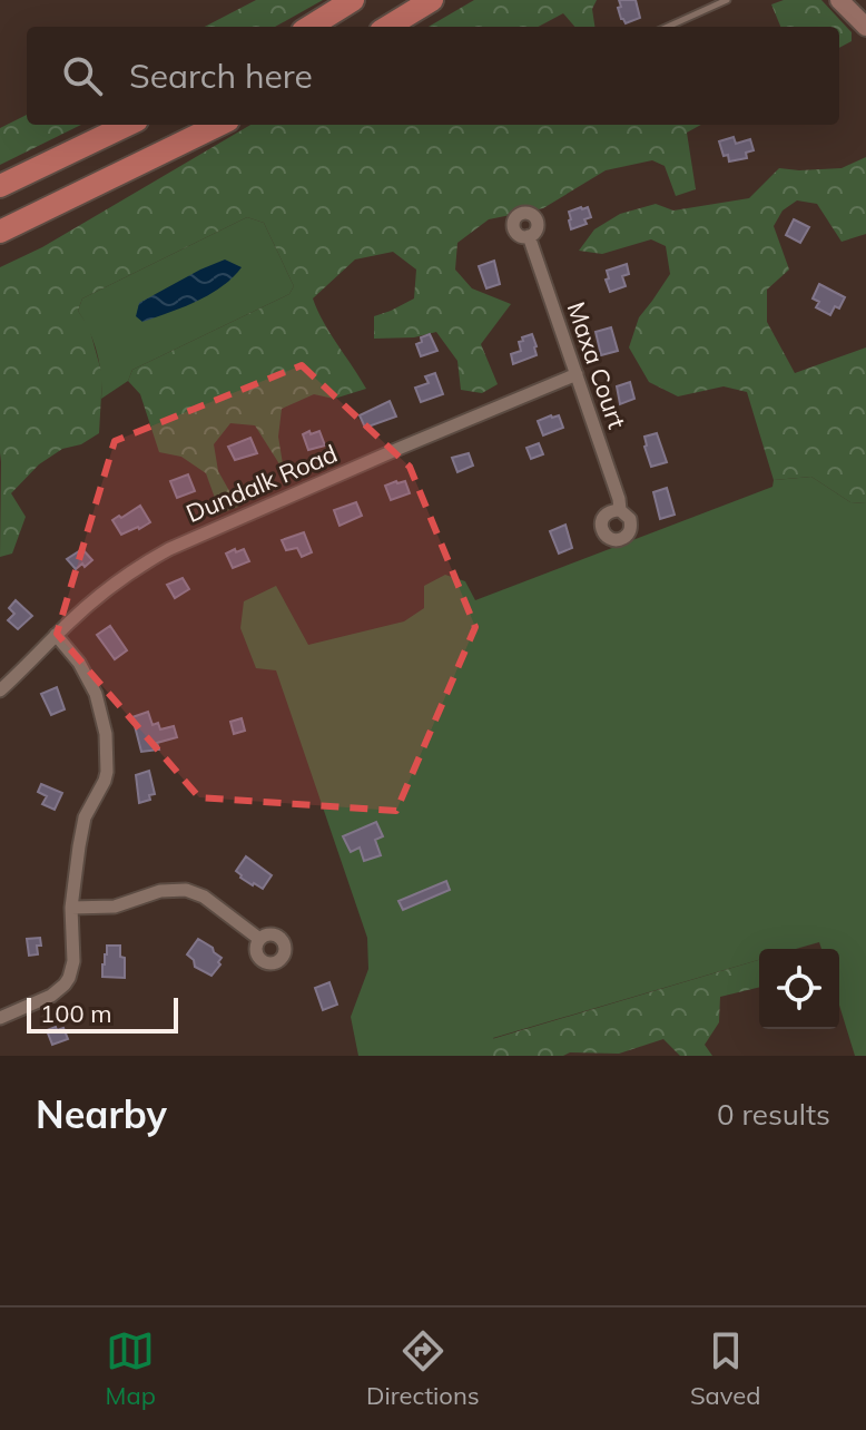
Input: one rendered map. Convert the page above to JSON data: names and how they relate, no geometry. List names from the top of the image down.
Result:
{
  "streets": {
    "street": ["Maxa Court", "Dundalk Road"]
  },
  "crossings": [
    ["Maxa Court", "Dundalk Road"]
  ],
  "scale_bar": "100 m",
  "page": {
    "search": "Search here",
    "scale": "100 m",
    "heading": ["Nearby", "0 results"],
    "nav": ["Map", "Directions", "Saved"]
  }
}
